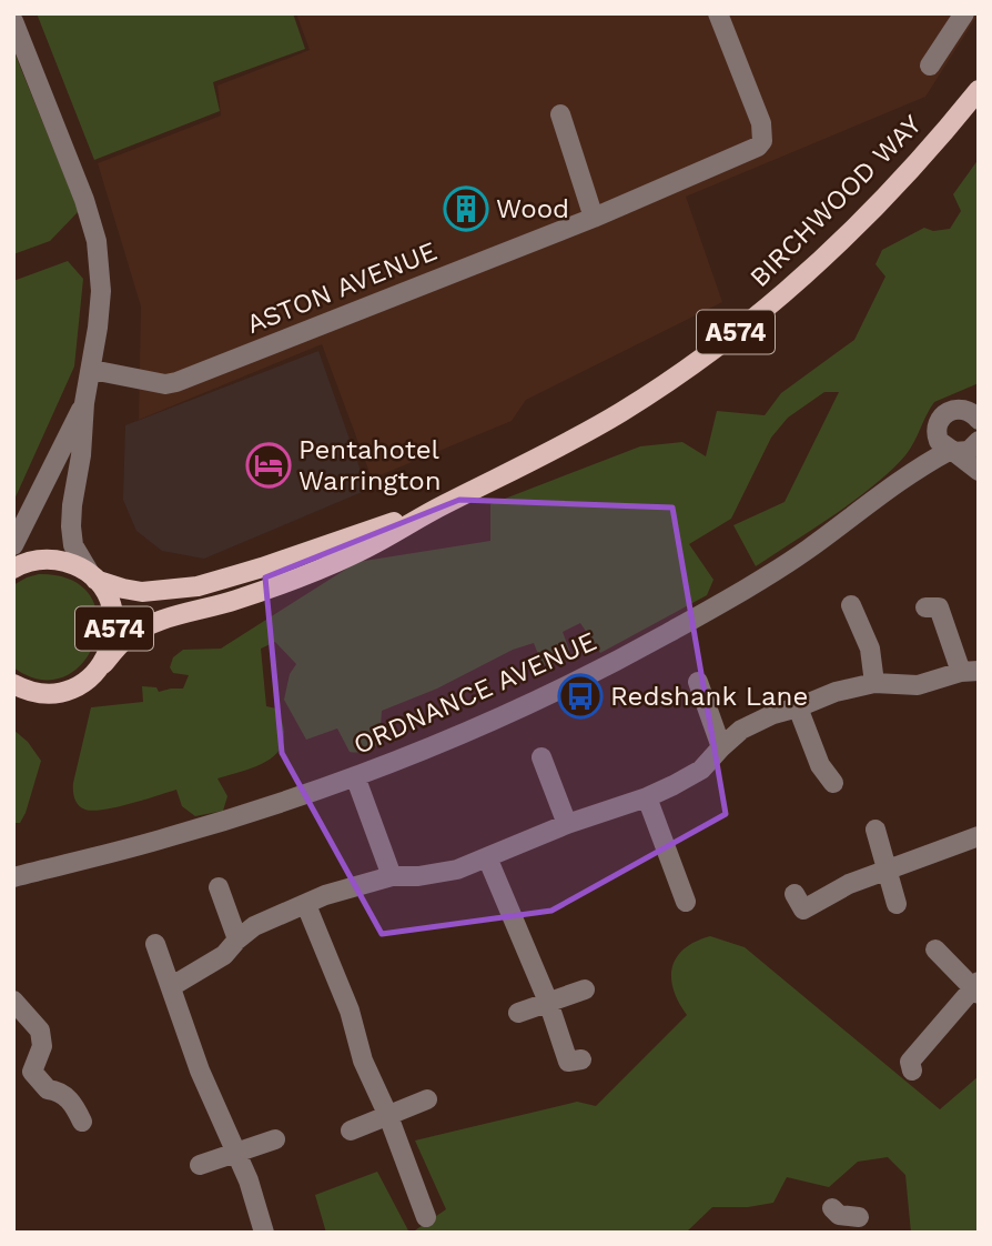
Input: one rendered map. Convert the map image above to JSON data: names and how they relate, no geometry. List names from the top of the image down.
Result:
{
  "streets": {
    "main road": ["BIRCHWOOD WAY", "A574"],
    "street": ["ASTON AVENUE", "ORDNANCE AVENUE"]
  },
  "crossings": [
    ["BIRCHWOOD WAY", "A574"]
  ],
  "places": {
    "building": ["Wood"],
    "hotel": ["Pentahotel Warrington"],
    "bus stop": ["Redshank Lane"]
  }
}
